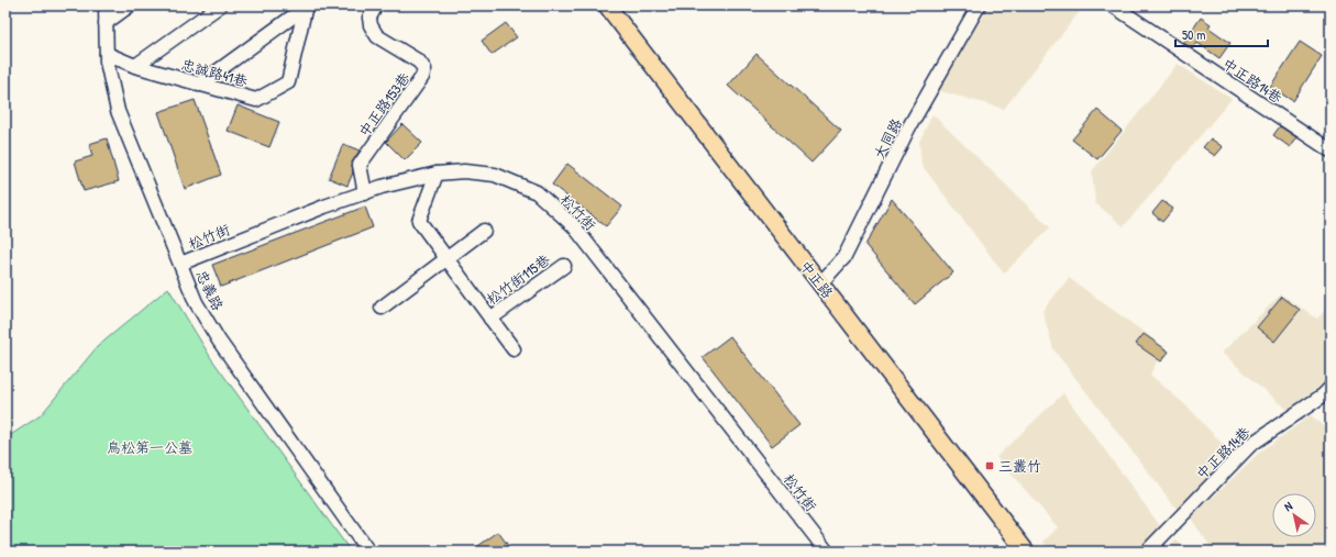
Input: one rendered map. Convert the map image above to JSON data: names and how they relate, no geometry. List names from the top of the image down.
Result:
{
  "streets": {
    "main road": ["中正路"],
    "street": [
      "忠誠路41巷",
      "中正路14巷",
      "中正路153巷",
      "大同路",
      "松竹街",
      "松竹街115巷",
      "忠義路"
    ]
  },
  "crossings": [
    ["忠誠路41巷", "忠義路"],
    ["中正路153巷", "松竹街"],
    ["大同路", "中正路"],
    ["松竹街", "松竹街115巷"],
    ["松竹街", "忠義路"]
  ],
  "parks": ["鳥松第一公墓"],
  "places": {
    "transit": ["三叢竹"]
  },
  "scale_bar": "50 m",
  "north": "top left"
}
